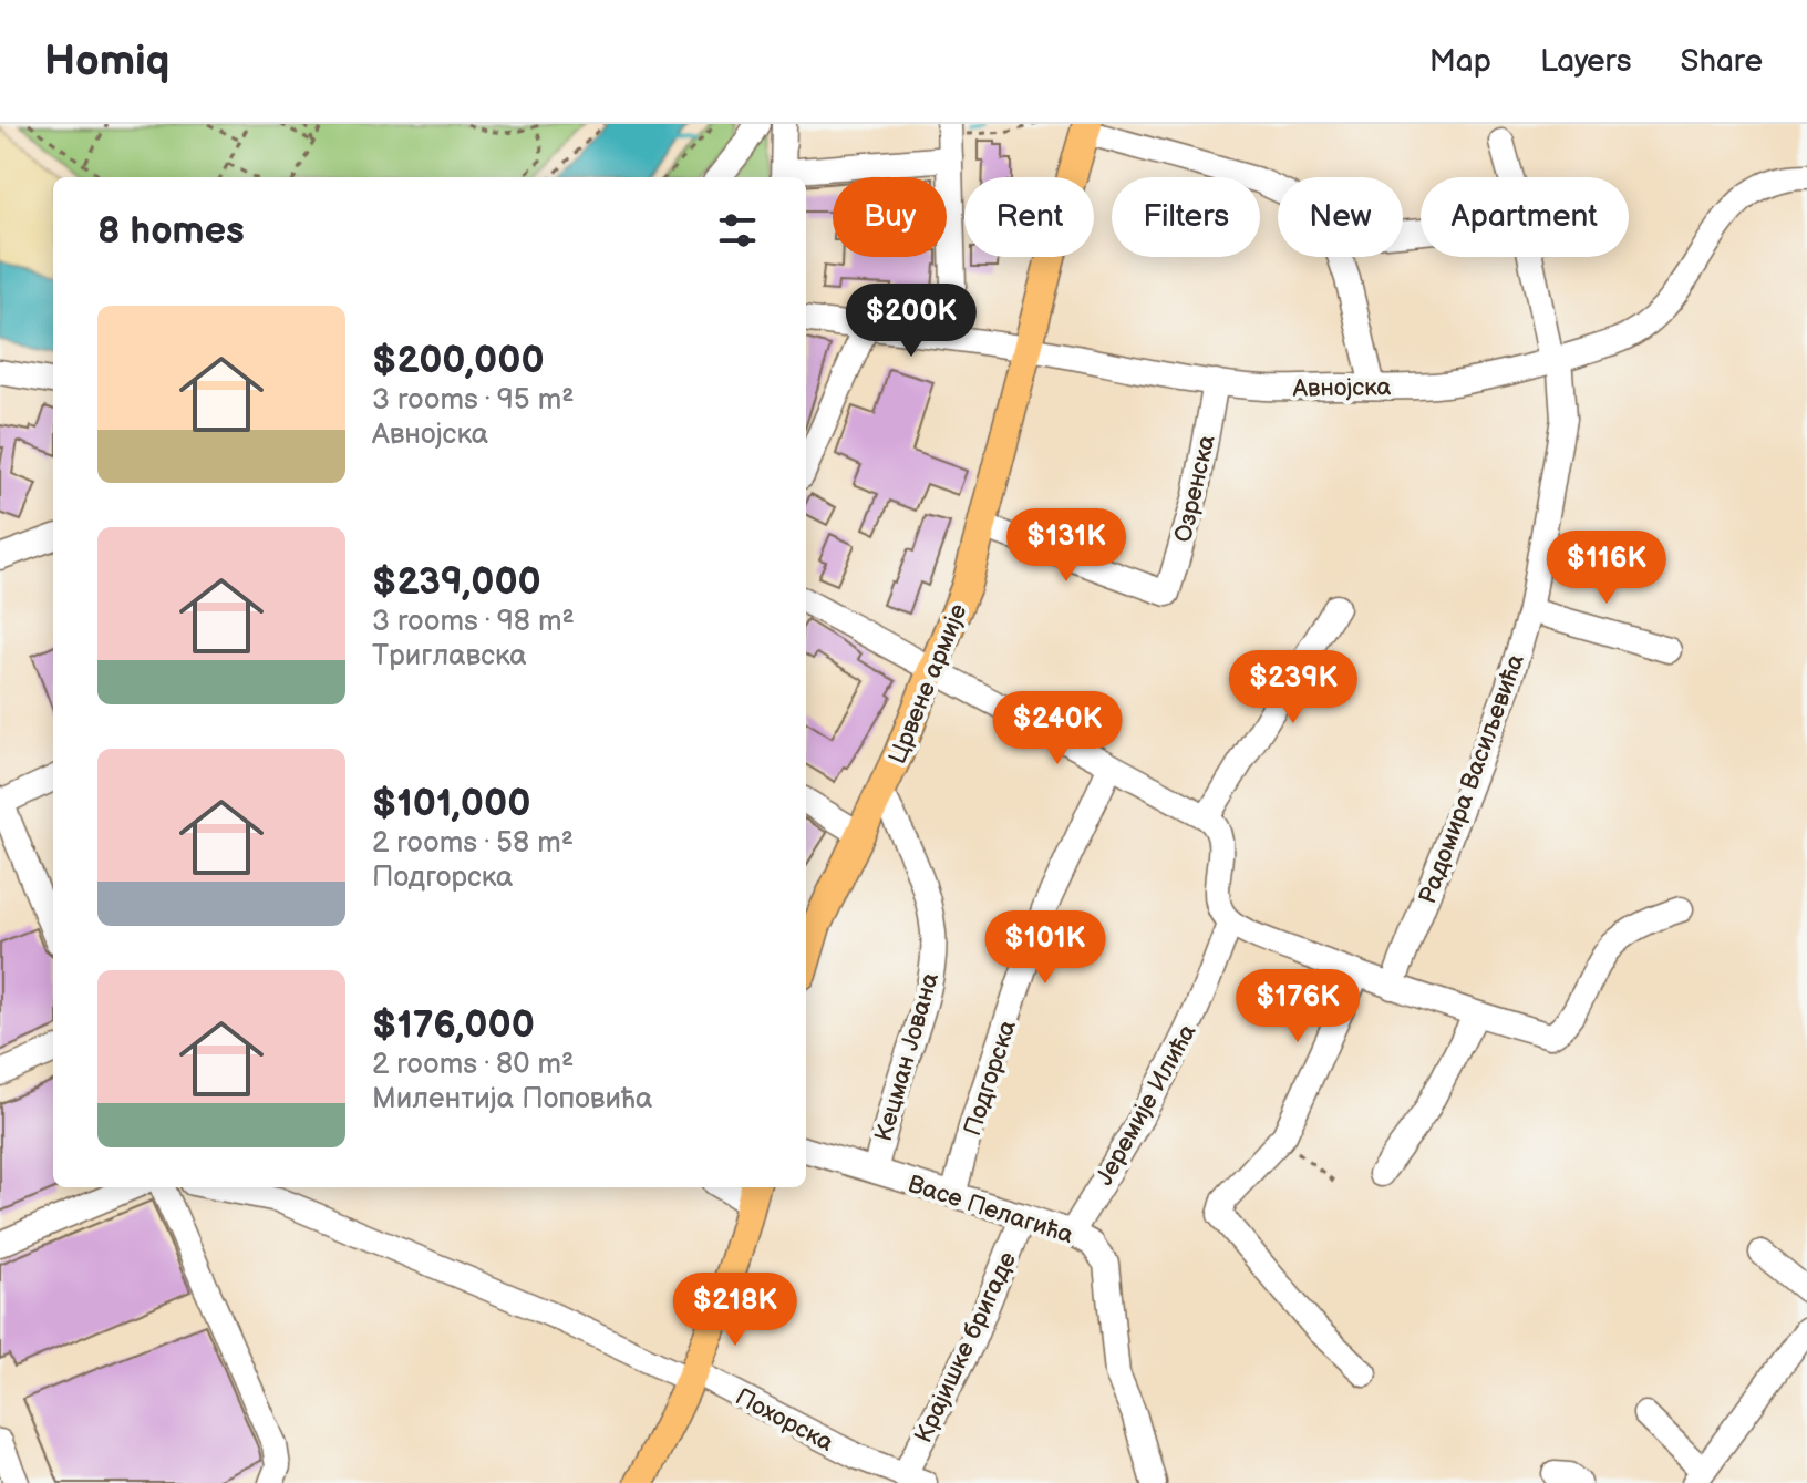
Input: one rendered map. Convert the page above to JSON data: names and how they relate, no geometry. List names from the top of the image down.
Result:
{
  "streets": {
    "main road": ["Црвене армије"],
    "street": [
      "Авнојска",
      "Озренска",
      "Радомира Васиљевића",
      "Кецман Јована",
      "Подгорска",
      "Јеремије Илића",
      "Васе Пелагића",
      "Крајишке бригаде",
      "Похорска"
    ]
  },
  "crossings": [
    ["Авнојска", "Озренска"],
    ["Авнојска", "Црвене армије"],
    ["Авнојска", "Радомира Васиљевића"],
    ["Озренска", "Црвене армије"],
    ["Црвене армије", "Кецман Јована"],
    ["Кецман Јована", "Васе Пелагића"],
    ["Подгорска", "Васе Пелагића"],
    ["Јеремије Илића", "Васе Пелагића"],
    ["Васе Пелагића", "Крајишке бригаде"],
    ["Крајишке бригаде", "Похорска"]
  ],
  "page": {
    "header": "Homiq",
    "nav": ["Map", "Layers", "Share"],
    "chip": [
      "Buy",
      "Rent",
      "Filters",
      "New",
      "Apartment"
    ],
    "heading": "8 homes",
    "price": [
      "$200K",
      "$131K",
      "$116K",
      "$239K",
      "$240K",
      "$101K",
      "$176K",
      "$218K"
    ],
    "list": [
      {
        "name": "$200,000",
        "note": "3 rooms · 95 m² · Авнојска"
      },
      {
        "name": "$239,000",
        "note": "3 rooms · 98 m² · Триглавска"
      },
      {
        "name": "$101,000",
        "note": "2 rooms · 58 m² · Подгорска"
      },
      {
        "name": "$176,000",
        "note": "2 rooms · 80 m² · Милентија Поповића"
      }
    ]
  }
}
